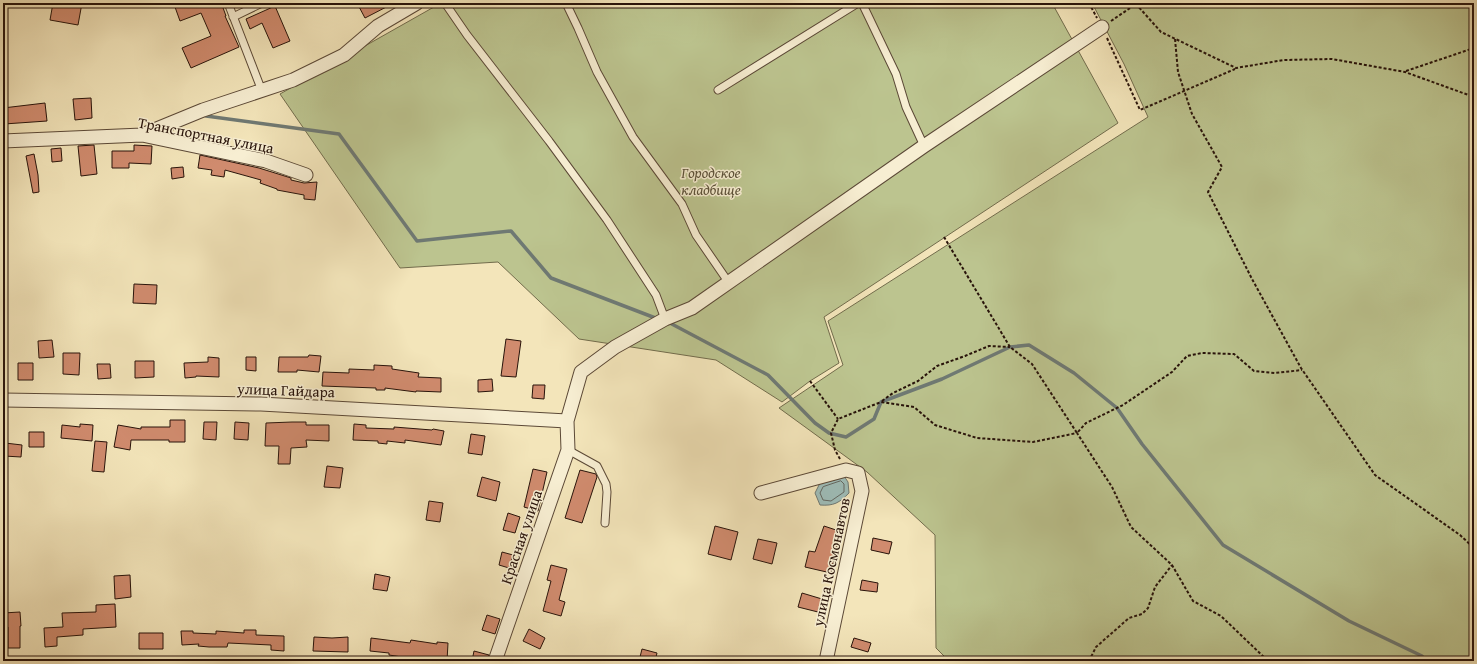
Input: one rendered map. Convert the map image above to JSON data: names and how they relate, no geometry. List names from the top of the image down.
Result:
{
  "streets": {
    "street": [
      "Транспортная улица",
      "улица Гайдара",
      "Красная улица",
      "улица Космонавтов"
    ]
  },
  "crossings": [
    ["улица Гайдара", "Красная улица"]
  ],
  "parks": ["Городское кладбище"]
}
